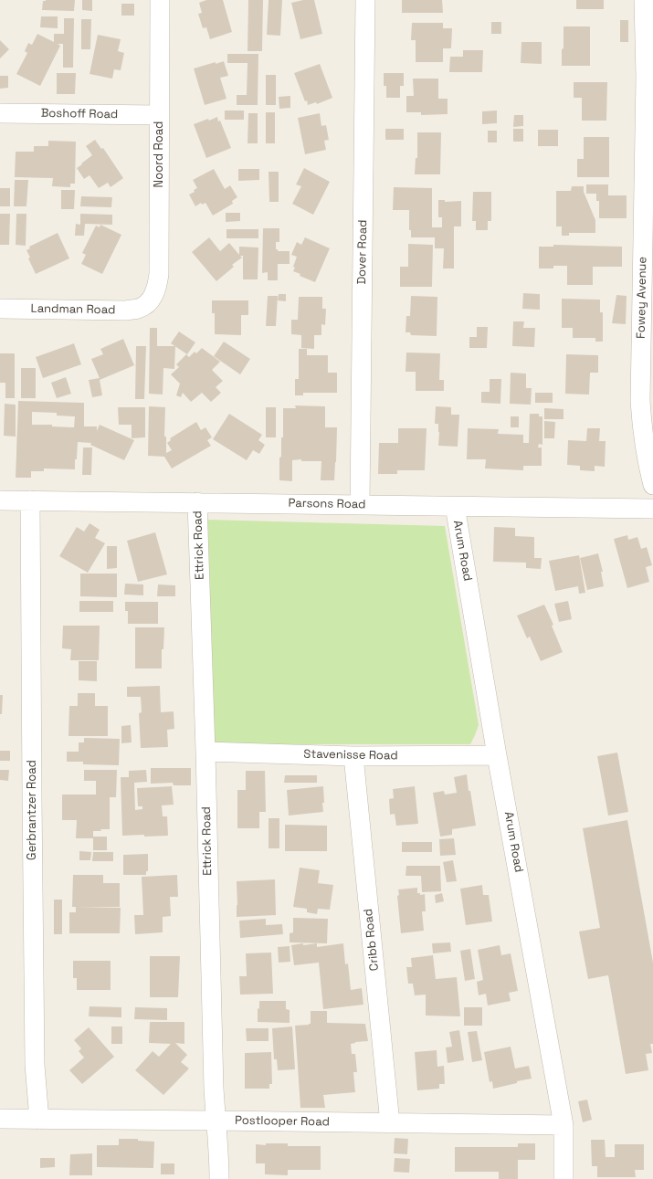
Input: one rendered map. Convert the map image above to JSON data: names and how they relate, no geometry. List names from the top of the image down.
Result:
{
  "streets": {
    "street": [
      "Boshoff Road",
      "Noord Road",
      "Dover Road",
      "Fowey Avenue",
      "Landman Road",
      "Parsons Road",
      "Ettrick Road",
      "Arum Road",
      "Stavenisse Road",
      "Gerbrantzer Road",
      "Cribb Road",
      "Postlooper Road"
    ]
  },
  "crossings": [
    ["Boshoff Road", "Noord Road"],
    ["Noord Road", "Landman Road"],
    ["Dover Road", "Parsons Road"],
    ["Parsons Road", "Ettrick Road"],
    ["Parsons Road", "Arum Road"],
    ["Parsons Road", "Gerbrantzer Road"],
    ["Ettrick Road", "Stavenisse Road"],
    ["Ettrick Road", "Postlooper Road"],
    ["Arum Road", "Stavenisse Road"],
    ["Arum Road", "Postlooper Road"],
    ["Stavenisse Road", "Cribb Road"],
    ["Gerbrantzer Road", "Postlooper Road"],
    ["Cribb Road", "Postlooper Road"]
  ]
}
